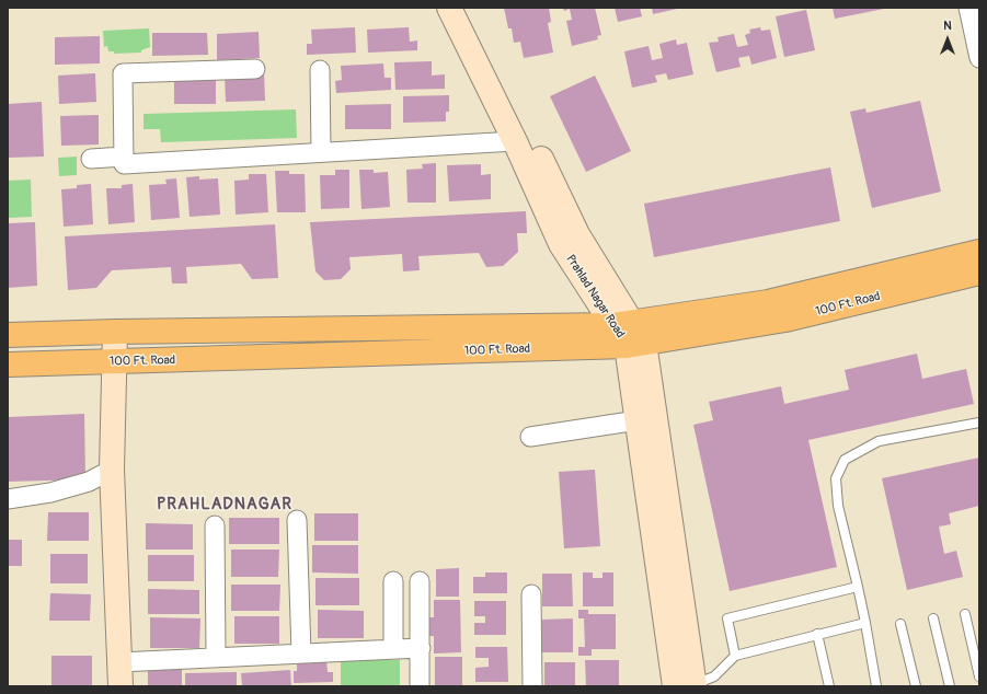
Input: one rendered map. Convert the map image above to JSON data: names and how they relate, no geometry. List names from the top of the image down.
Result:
{
  "streets": {
    "main road": ["100 Ft. Road"],
    "street": ["Prahlad Nagar Road"]
  },
  "crossings": [
    ["Prahlad Nagar Road", "100 Ft. Road"]
  ],
  "districts": ["PRAHLADNAGAR"],
  "north": "top"
}
